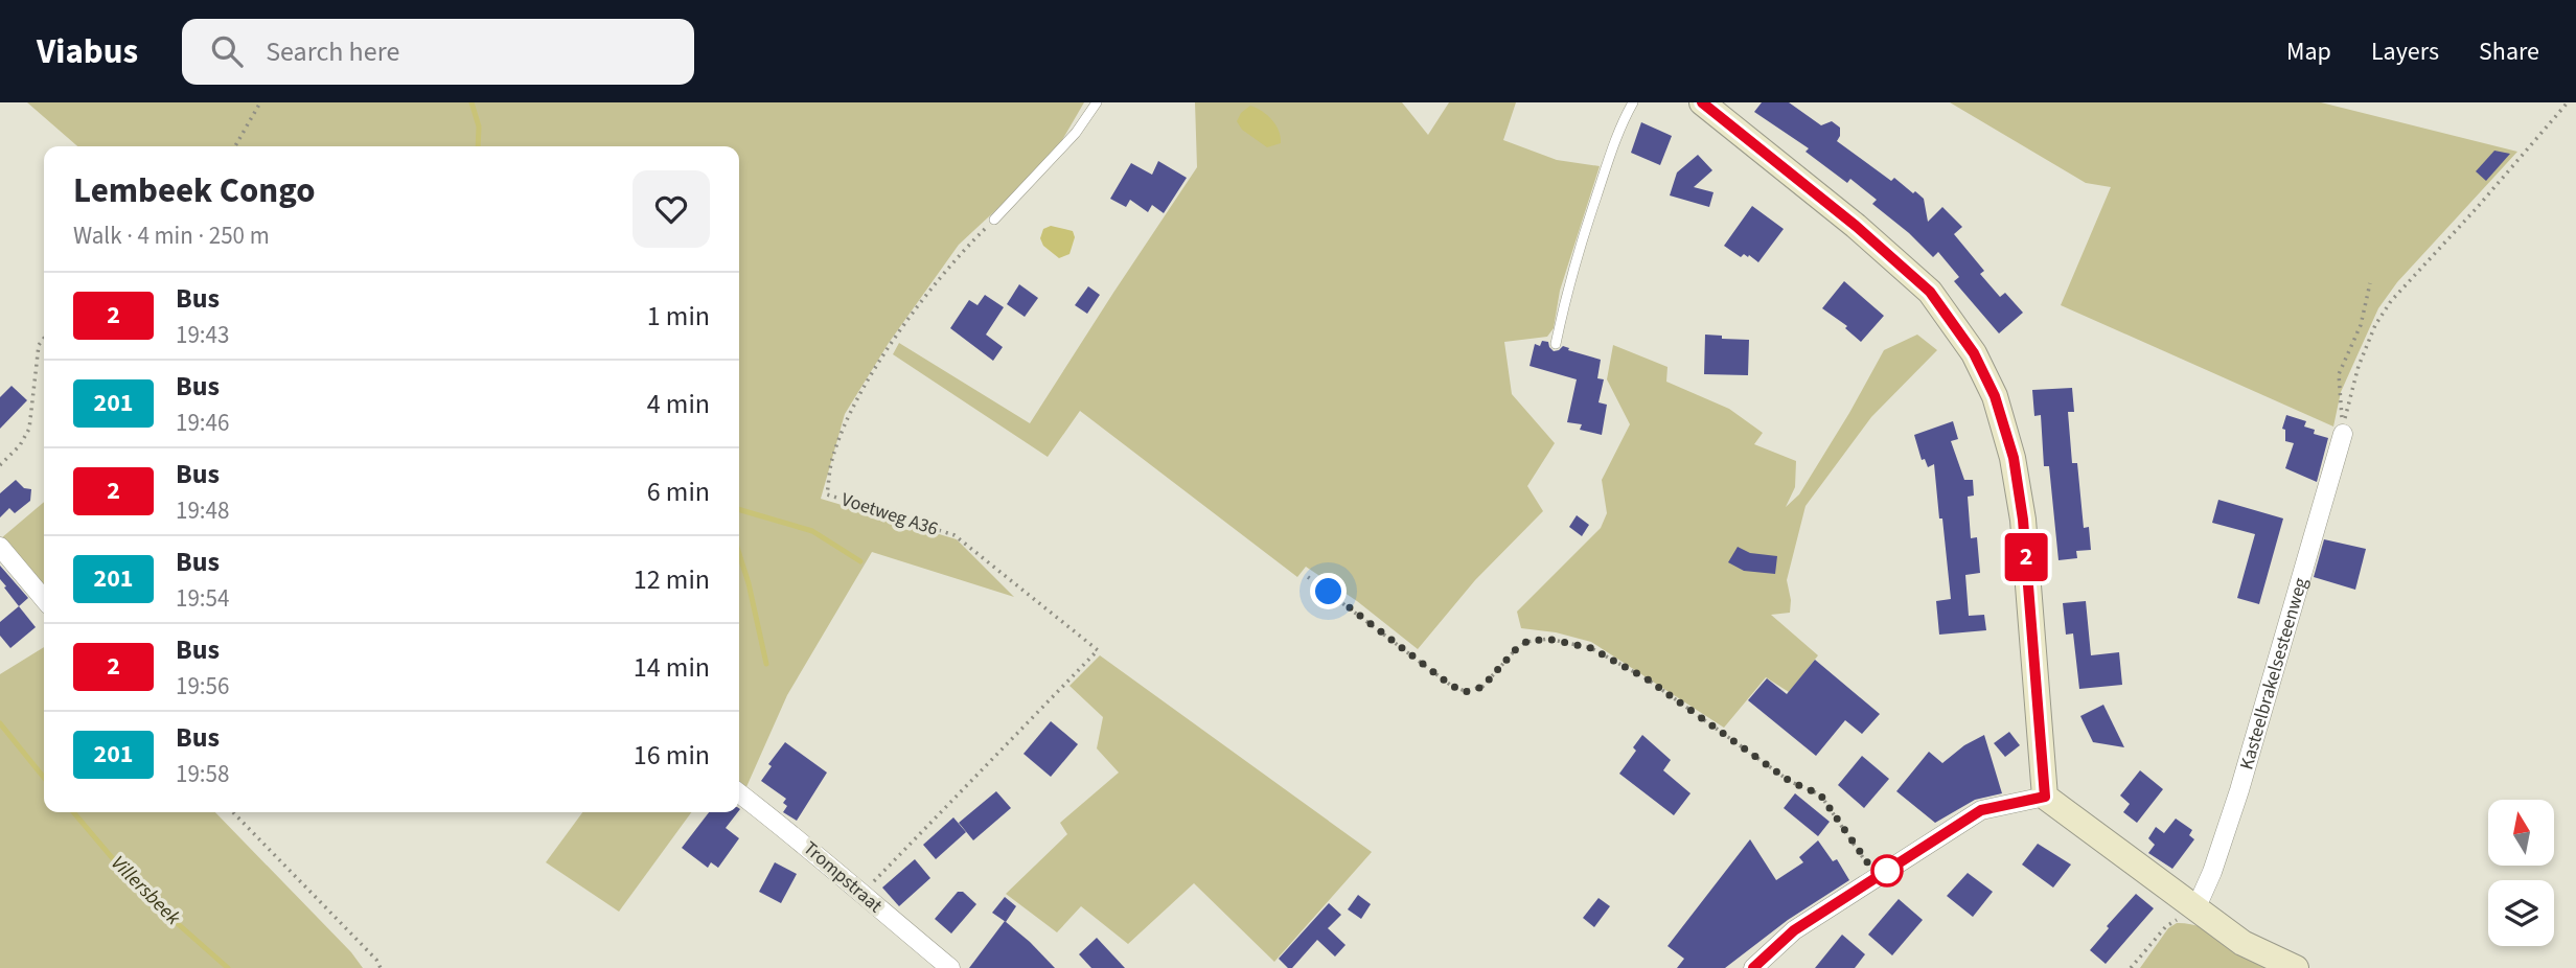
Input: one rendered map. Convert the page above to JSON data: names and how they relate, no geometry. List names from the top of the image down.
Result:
{
  "streets": {
    "street": ["Kasteelbrakelsesteenweg", "Trompstraat"],
    "path": ["Voetweg A36"]
  },
  "crossings": [
    ["Voetweg A36", "Trompstraat"]
  ],
  "water": ["Villersbeek"],
  "lines": ["bus line 2"],
  "north": "top",
  "page": {
    "header": "Viabus",
    "search": "Search here",
    "nav": ["Map", "Layers", "Share"],
    "on_map": "2",
    "heading": ["Lembeek Congo", "Walk · 4 min · 250 m"],
    "list": [
      {
        "mark": "2",
        "name": "Bus",
        "note": "19:43",
        "value": "1 min"
      },
      {
        "mark": "201",
        "name": "Bus",
        "note": "19:46",
        "value": "4 min"
      },
      {
        "mark": "2",
        "name": "Bus",
        "note": "19:48",
        "value": "6 min"
      },
      {
        "mark": "201",
        "name": "Bus",
        "note": "19:54",
        "value": "12 min"
      },
      {
        "mark": "2",
        "name": "Bus",
        "note": "19:56",
        "value": "14 min"
      },
      {
        "mark": "201",
        "name": "Bus",
        "note": "19:58",
        "value": "16 min"
      }
    ]
  }
}
